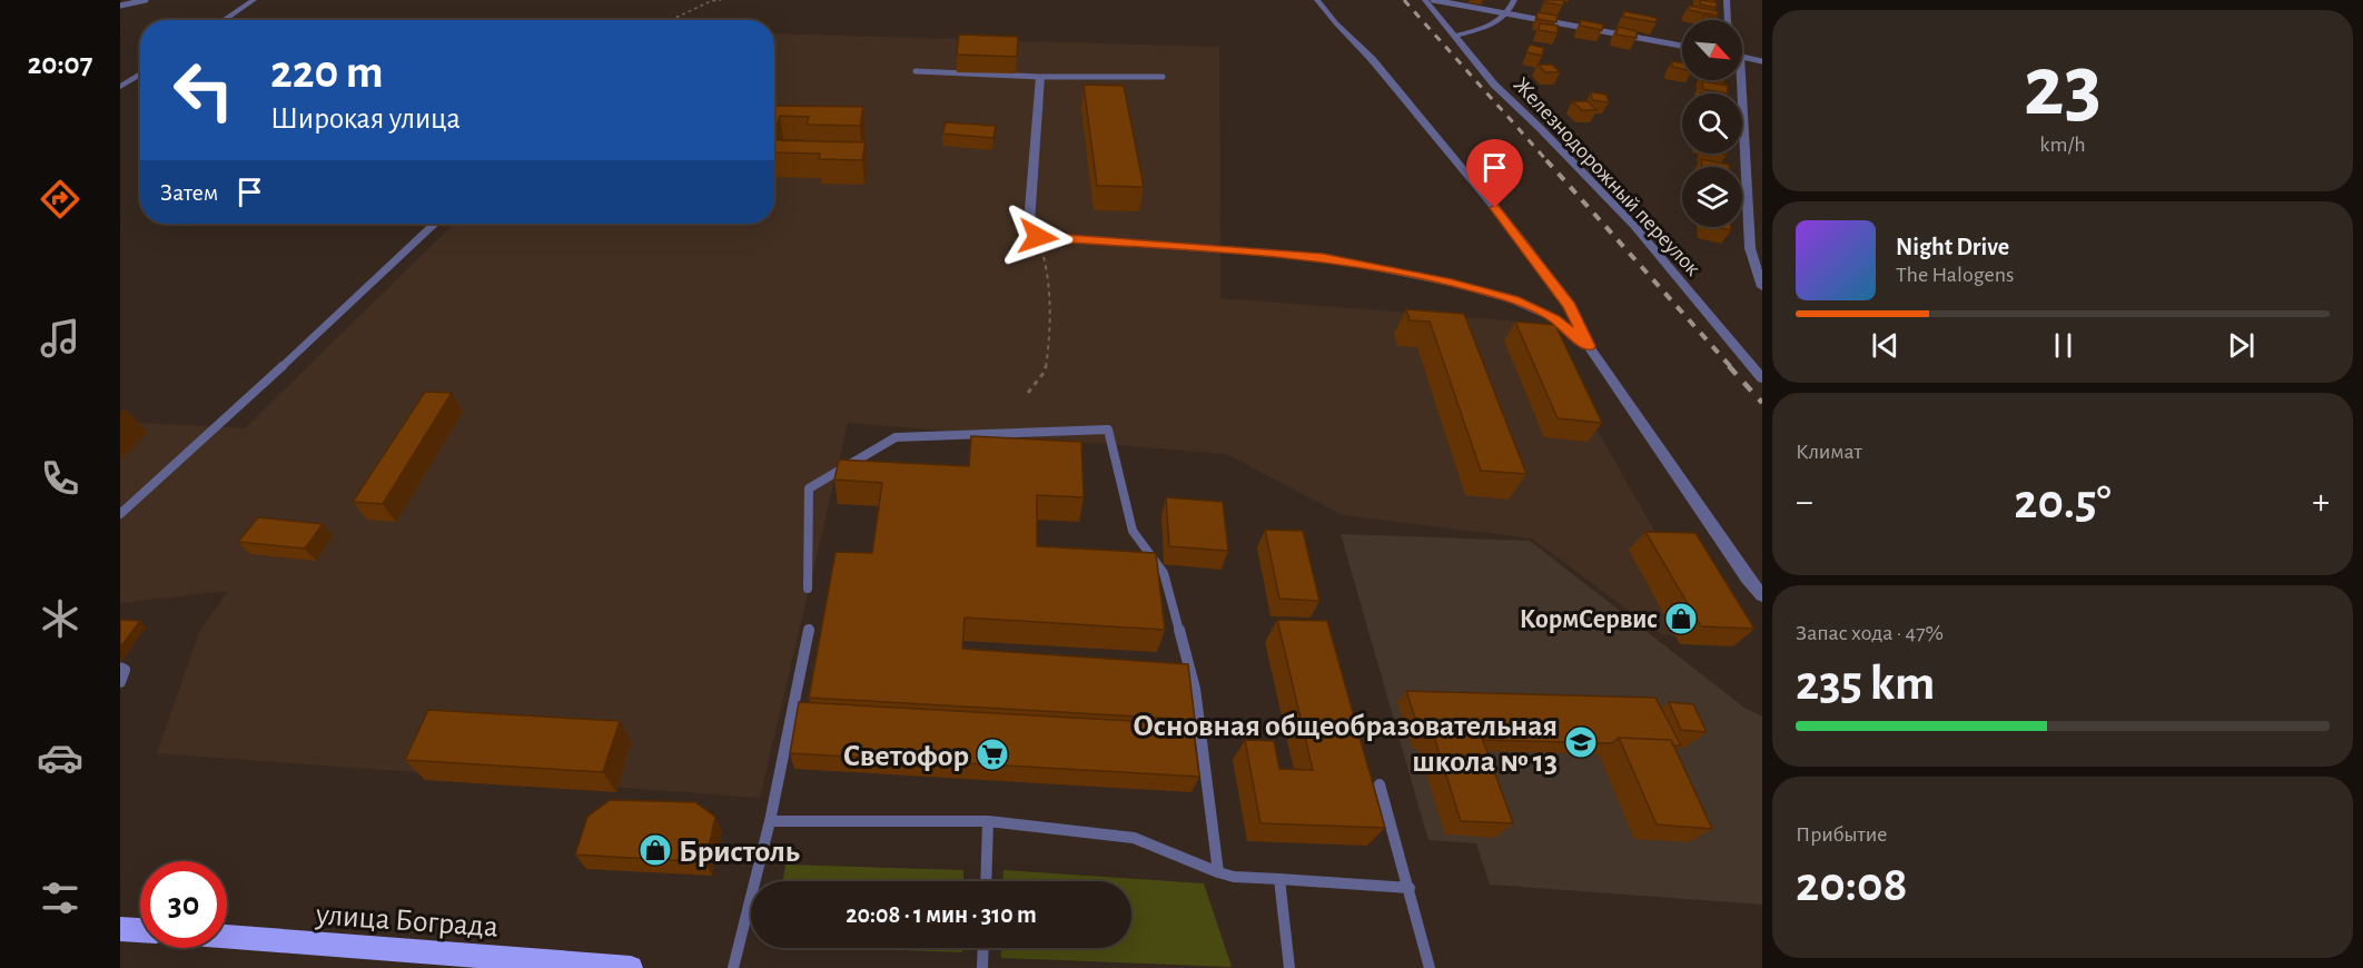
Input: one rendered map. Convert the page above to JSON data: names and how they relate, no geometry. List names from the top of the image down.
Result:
{
  "streets": {
    "main road": ["улица Бограда"],
    "street": ["Железнодорожный переулок"]
  },
  "places": {
    "shop": ["КормСервис", "Бристоль"],
    "school or university": ["Основная общеобразовательная школа № 13"],
    "supermarket": ["Светофор"]
  },
  "north": "bottom right",
  "page": {
    "tabs": "20:07",
    "tile": [
      ["23", "km/h"],
      "Климат",
      ["Запас хода · 47%", "235 km"],
      ["Прибытие", "20:08"]
    ],
    "turn": ["220 m", "Широкая улица"],
    "then": "Затем",
    "song": ["Night Drive", "The Halogens"],
    "heat": ["−", "20.5°", "+"],
    "limit": "30",
    "trip": "20:08 · 1 мин · 310 m"
  }
}
